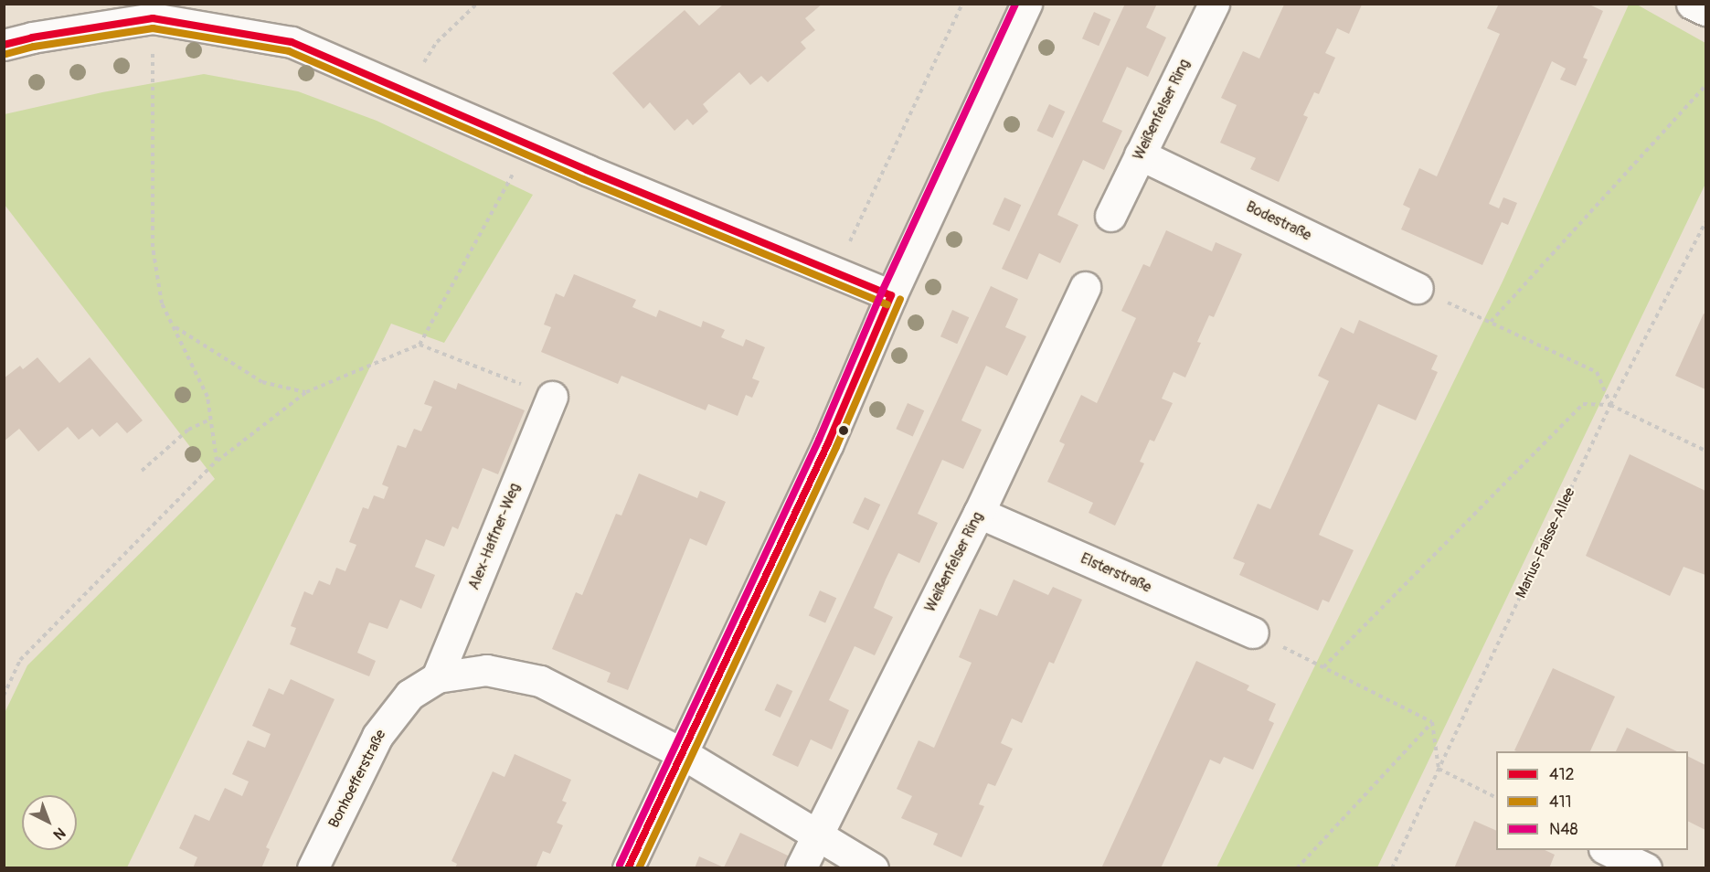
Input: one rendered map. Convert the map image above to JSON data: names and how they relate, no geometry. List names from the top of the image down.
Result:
{
  "streets": {
    "street": [
      "Weißenfelser Ring",
      "Bodestraße",
      "Alex-Haffner-Weg",
      "Elsterstraße",
      "Bonhoefferstraße"
    ],
    "path": ["Marius-Faisse-Allee"]
  },
  "crossings": [
    ["Weißenfelser Ring", "Bodestraße"],
    ["Weißenfelser Ring", "Elsterstraße"],
    ["Alex-Haffner-Weg", "Bonhoefferstraße"]
  ],
  "lines": ["transit line N48", "transit line 412", "transit line 411"],
  "legend": ["412", "411", "N48"],
  "north": "bottom right"
}
